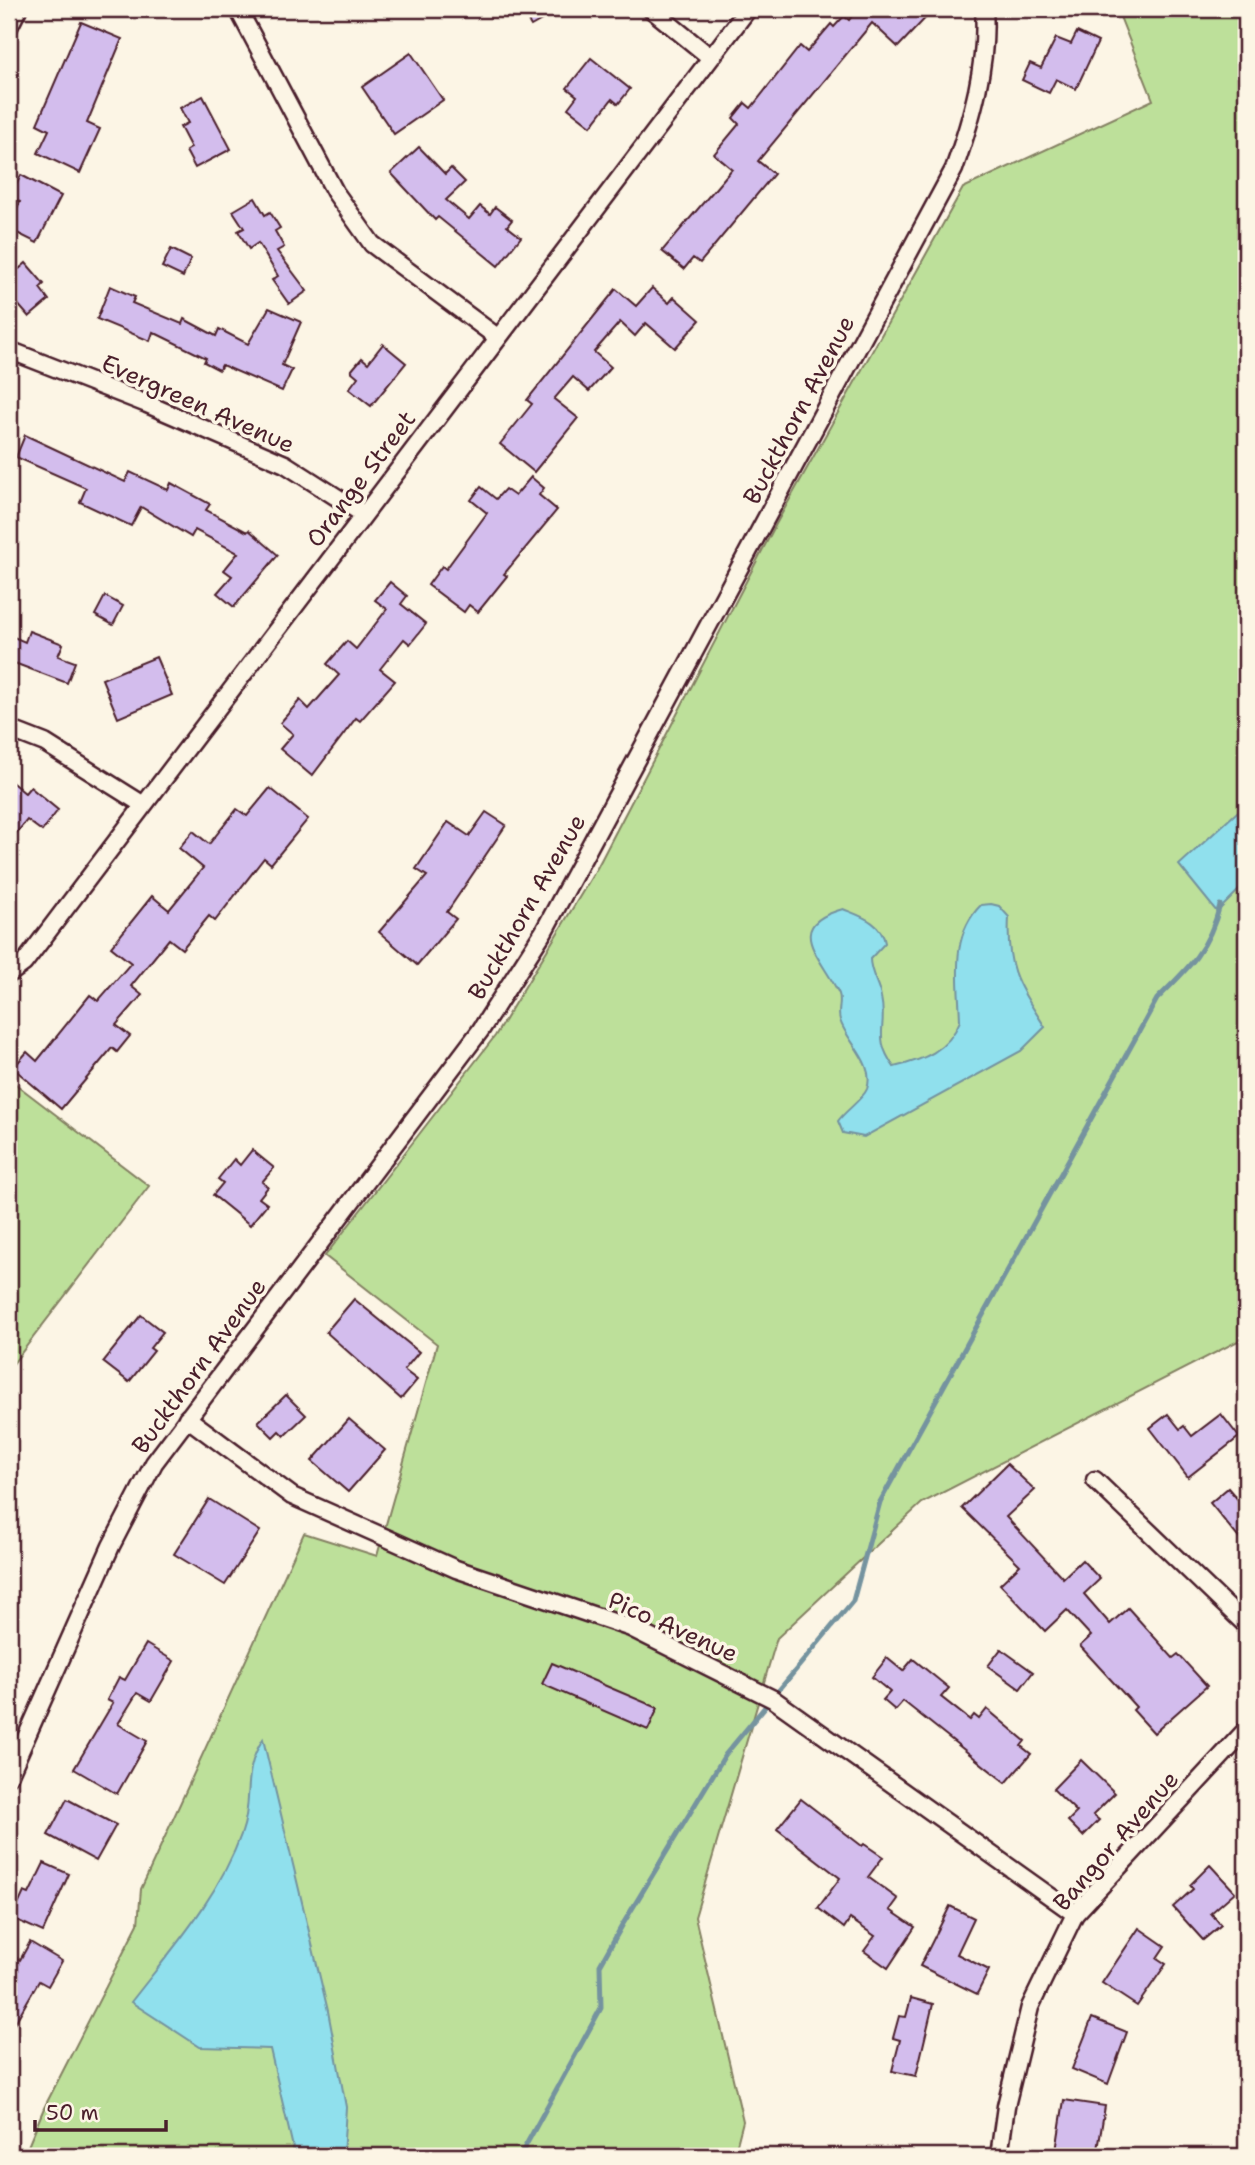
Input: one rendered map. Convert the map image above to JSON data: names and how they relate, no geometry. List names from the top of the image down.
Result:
{
  "streets": {
    "street": [
      "Evergreen Avenue",
      "Buckthorn Avenue",
      "Orange Street",
      "Pico Avenue",
      "Bangor Avenue"
    ]
  },
  "crossings": [
    ["Evergreen Avenue", "Orange Street"],
    ["Buckthorn Avenue", "Pico Avenue"],
    ["Pico Avenue", "Bangor Avenue"]
  ],
  "scale_bar": "50 m"
}
